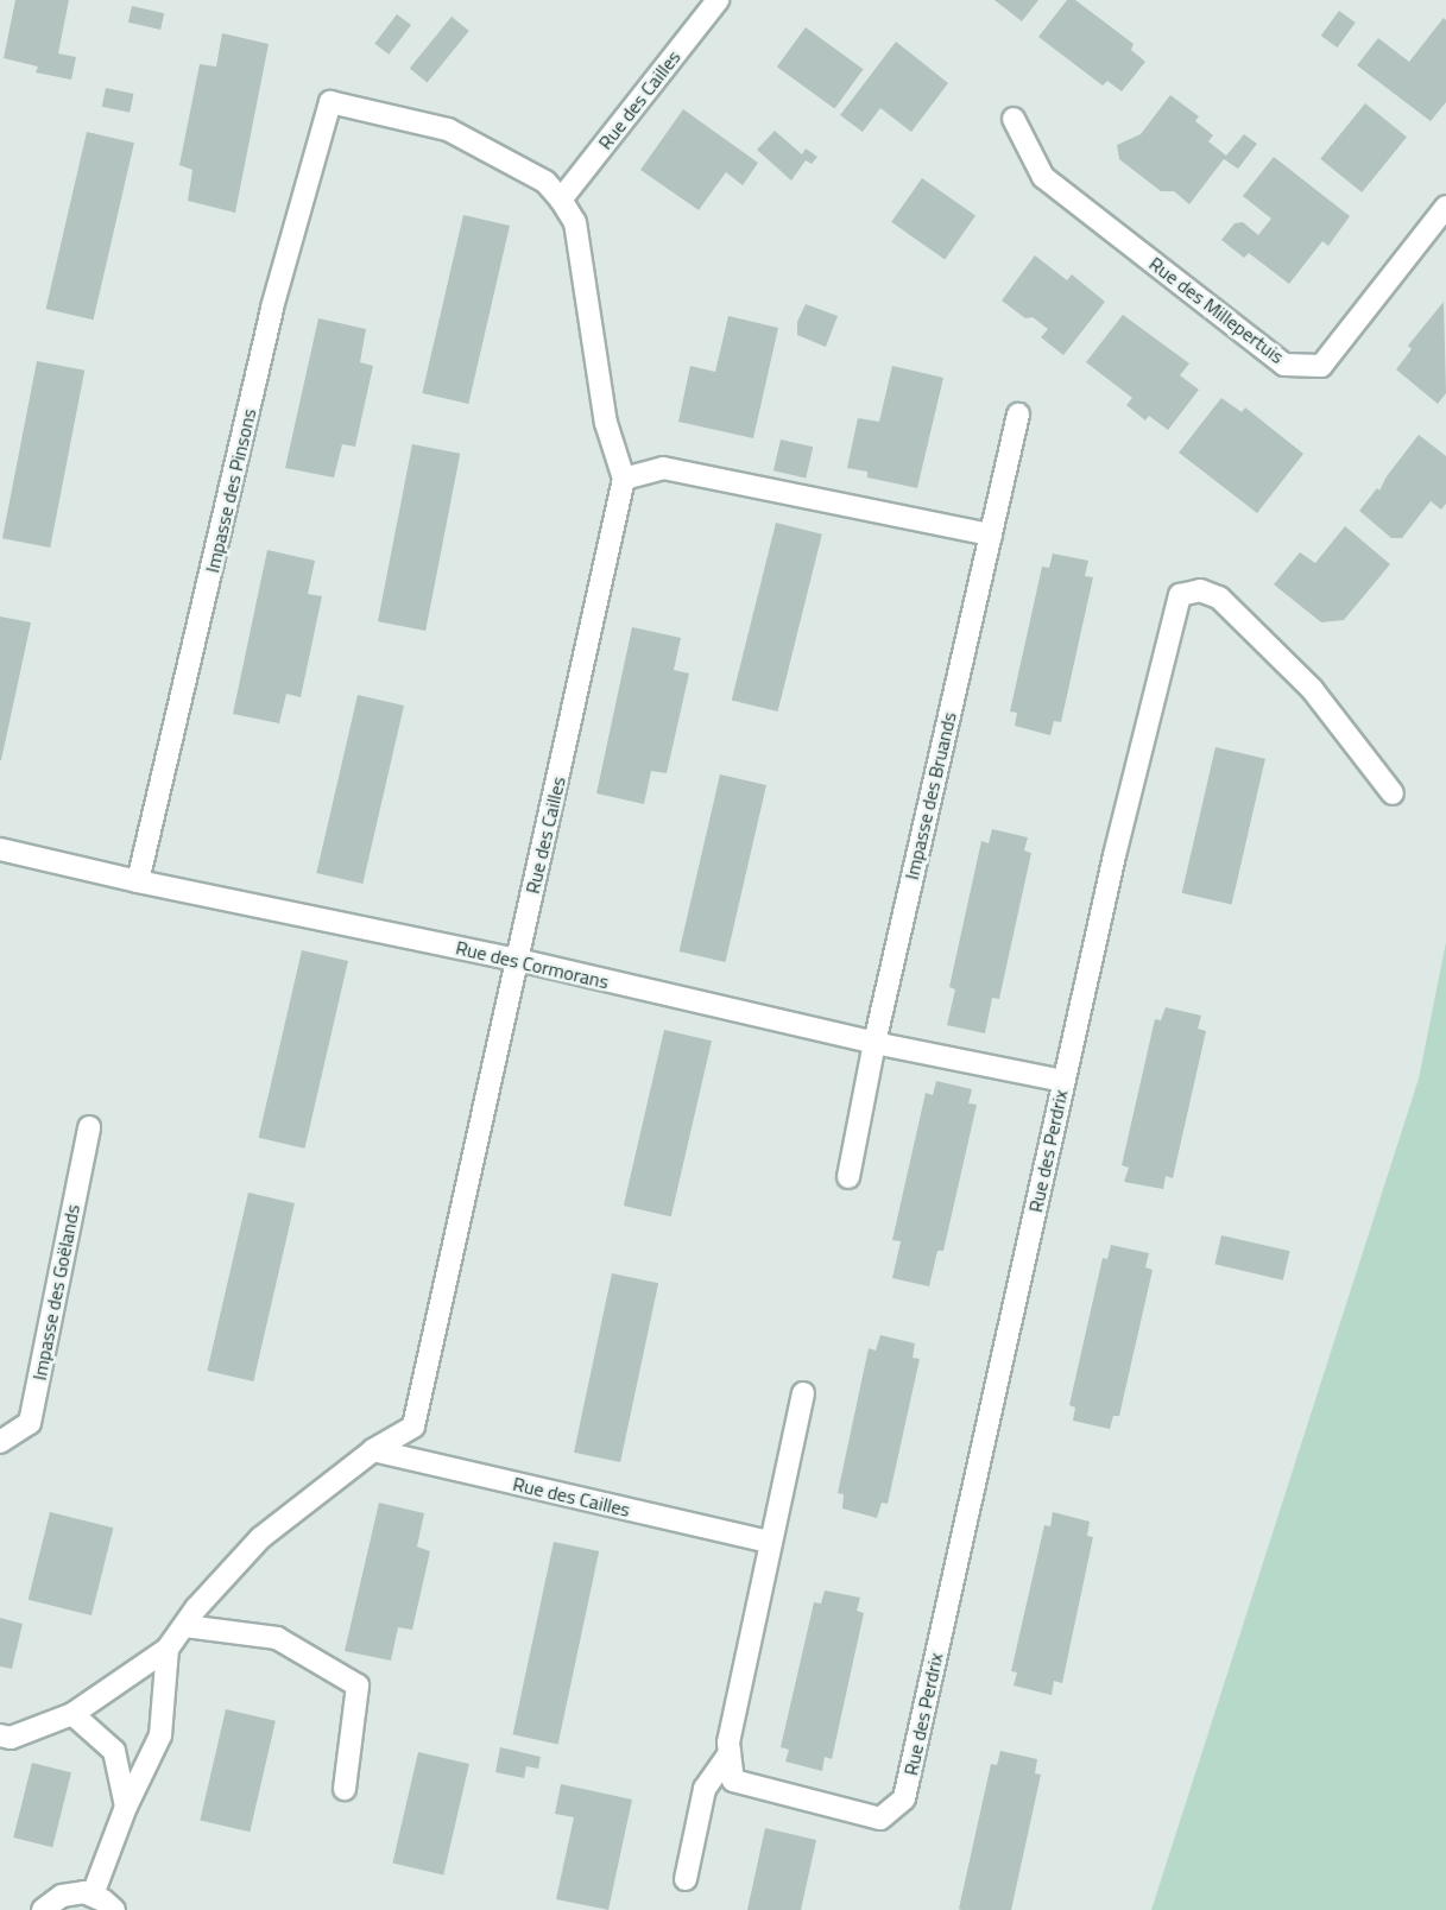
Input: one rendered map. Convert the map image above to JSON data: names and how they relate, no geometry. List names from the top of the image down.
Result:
{
  "streets": {
    "street": [
      "Rue des Cailles",
      "Rue des Millepertuis",
      "Impasse des Pinsons",
      "Impasse des Bruands",
      "Rue des Cormorans",
      "Rue des Perdrix",
      "Impasse des Goëlands"
    ]
  },
  "crossings": [
    ["Rue des Cailles", "Impasse des Pinsons"],
    ["Rue des Cailles", "Rue des Cormorans"],
    ["Rue des Cailles", "Rue des Perdrix"],
    ["Impasse des Pinsons", "Rue des Cormorans"],
    ["Impasse des Bruands", "Rue des Cormorans"],
    ["Rue des Cormorans", "Rue des Perdrix"]
  ]
}
